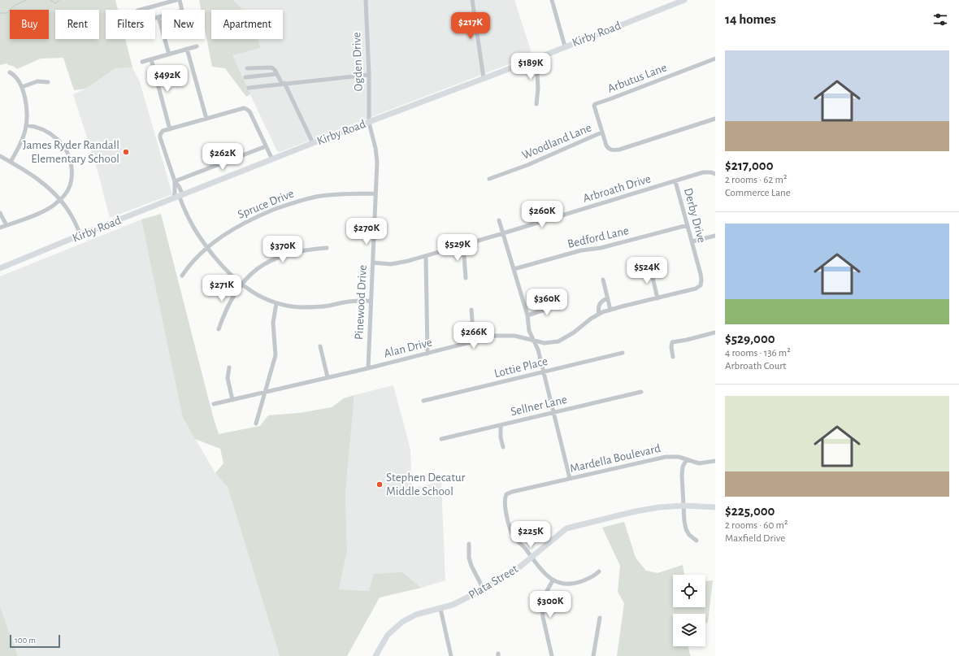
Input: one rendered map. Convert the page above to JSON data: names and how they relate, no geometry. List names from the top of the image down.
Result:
{
  "streets": {
    "main road": ["Kirby Road", "Plata Street"],
    "street": [
      "Ogden Drive",
      "Arbutus Lane",
      "Woodland Lane",
      "Arbroath Drive",
      "Spruce Drive",
      "Derby Drive",
      "Bedford Lane",
      "Pinewood Drive",
      "Alan Drive",
      "Lottie Place",
      "Sellner Lane",
      "Mardella Boulevard"
    ]
  },
  "crossings": [
    ["Kirby Road", "Ogden Drive"],
    ["Kirby Road", "Pinewood Drive"],
    ["Ogden Drive", "Pinewood Drive"],
    ["Arbutus Lane", "Woodland Lane"],
    ["Arbroath Drive", "Derby Drive"],
    ["Arbroath Drive", "Pinewood Drive"],
    ["Spruce Drive", "Pinewood Drive"],
    ["Derby Drive", "Bedford Lane"],
    ["Derby Drive", "Alan Drive"],
    ["Pinewood Drive", "Alan Drive"],
    ["Mardella Boulevard", "Plata Street"]
  ],
  "places": ["James Ryder Randall Elementary School", "Stephen Decatur Middle School"],
  "scale_bar": "100 m",
  "page": {
    "heading": "14 homes",
    "chip": [
      "Buy",
      "Rent",
      "Filters",
      "New",
      "Apartment"
    ],
    "price": [
      "$217K",
      "$189K",
      "$492K",
      "$262K",
      "$260K",
      "$270K",
      "$529K",
      "$370K",
      "$524K",
      "$271K",
      "$360K",
      "$266K",
      "$225K",
      "$300K"
    ],
    "list": [
      {
        "name": "$217,000",
        "note": "2 rooms · 62 m² · Commerce Lane"
      },
      {
        "name": "$529,000",
        "note": "4 rooms · 136 m² · Arbroath Court"
      },
      {
        "name": "$225,000",
        "note": "2 rooms · 60 m² · Maxfield Drive"
      }
    ],
    "scale": "100 m"
  }
}
